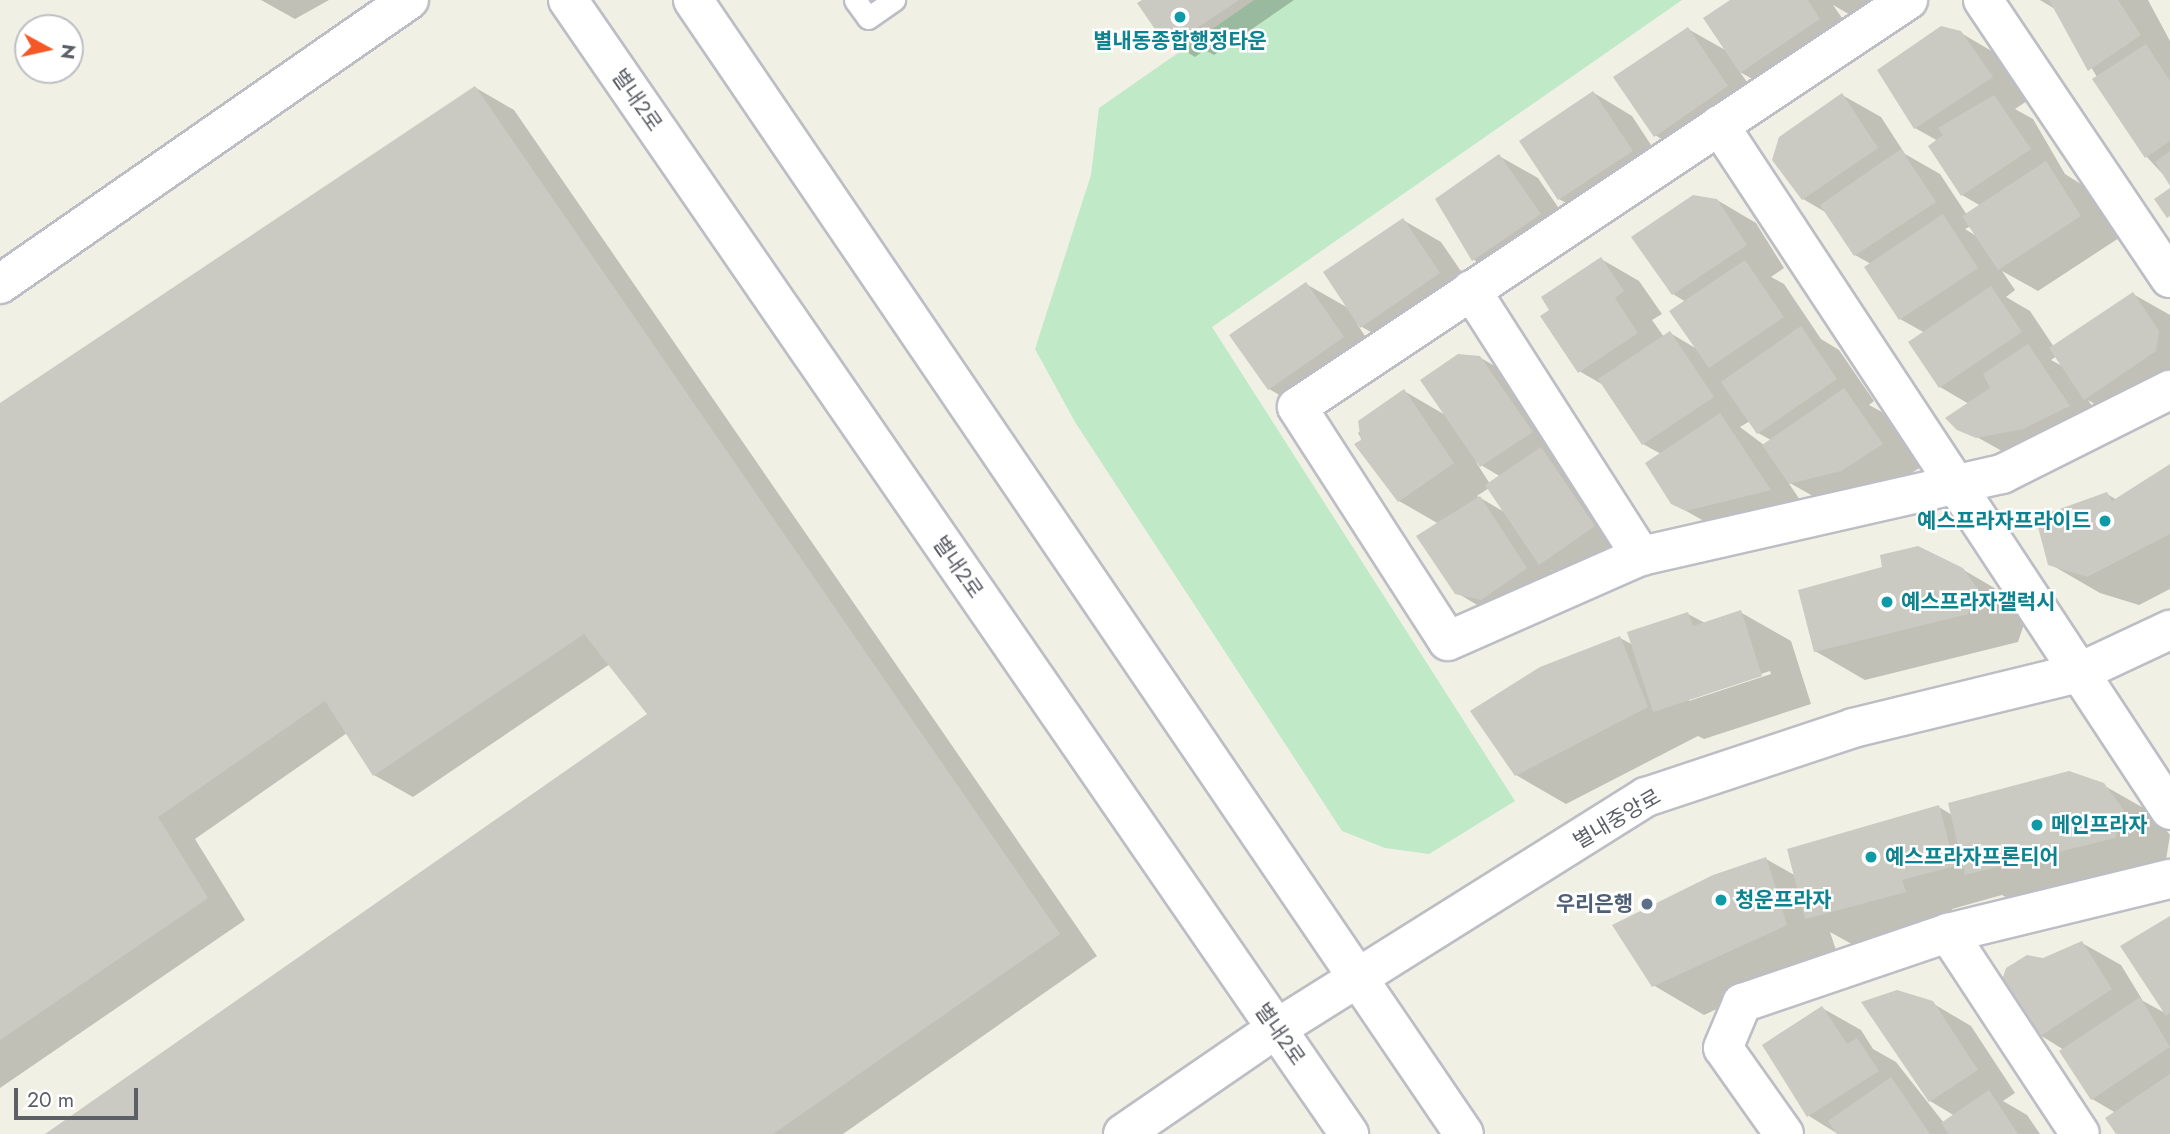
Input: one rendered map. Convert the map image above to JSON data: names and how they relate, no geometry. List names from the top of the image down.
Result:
{
  "streets": {
    "street": ["별내2로", "별내중앙로"]
  },
  "crossings": [
    ["별내2로", "별내중앙로"]
  ],
  "places": [
    "별내동종합행정타운",
    "예스프라자프라이드",
    "예스프라자갤럭시",
    "메인프라자",
    "예스프라자프론티어",
    "청운프라자",
    "우리은행"
  ],
  "scale_bar": "20 m",
  "north": "right"
}
